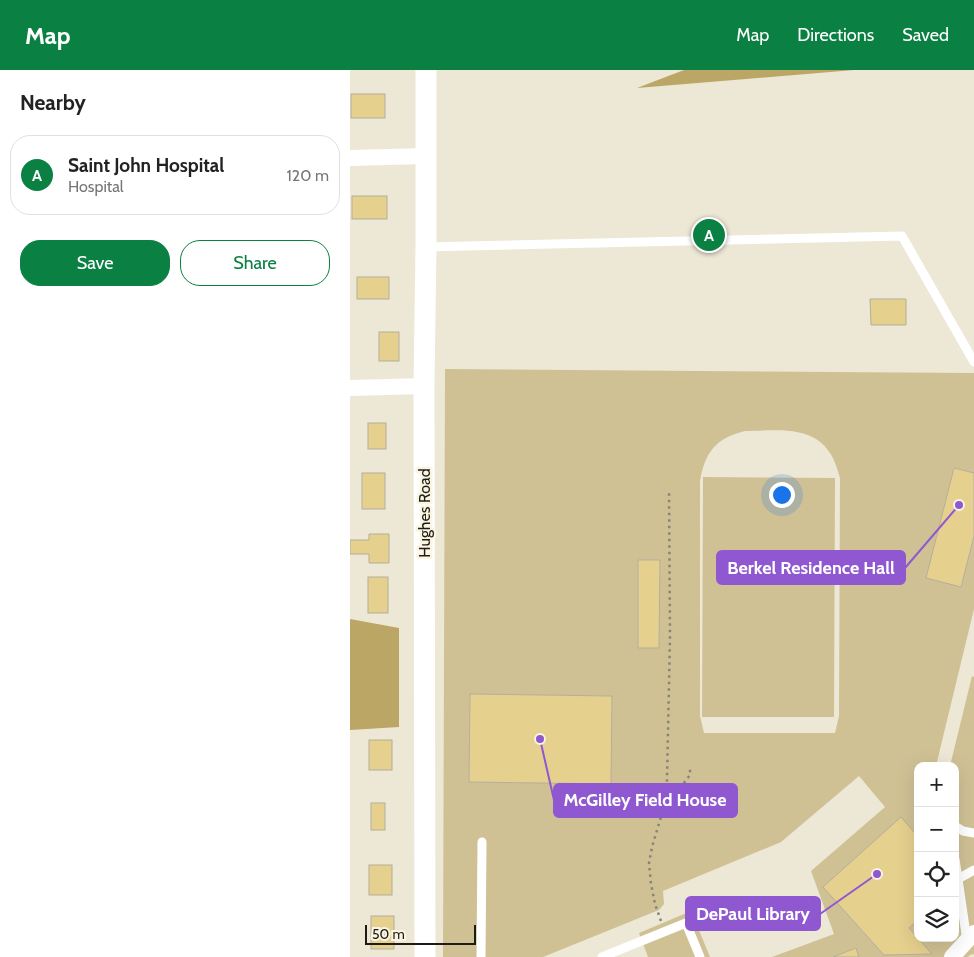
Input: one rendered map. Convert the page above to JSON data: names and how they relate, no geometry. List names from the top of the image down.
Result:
{
  "streets": {
    "street": ["Hughes Road"]
  },
  "places": ["Berkel Residence Hall", "McGilley Field House", "DePaul Library"],
  "scale_bar": "50 m",
  "page": {
    "header": "Map",
    "nav": ["Map", "Directions", "Saved"],
    "heading": "Nearby",
    "list": [
      {
        "mark": "A",
        "name": "Saint John Hospital",
        "note": "Hospital",
        "value": "120 m"
      }
    ],
    "pins": "A",
    "buttons": ["Save", "Share"],
    "map_buttons": ["+", "−"],
    "scale": "50 m"
  }
}
